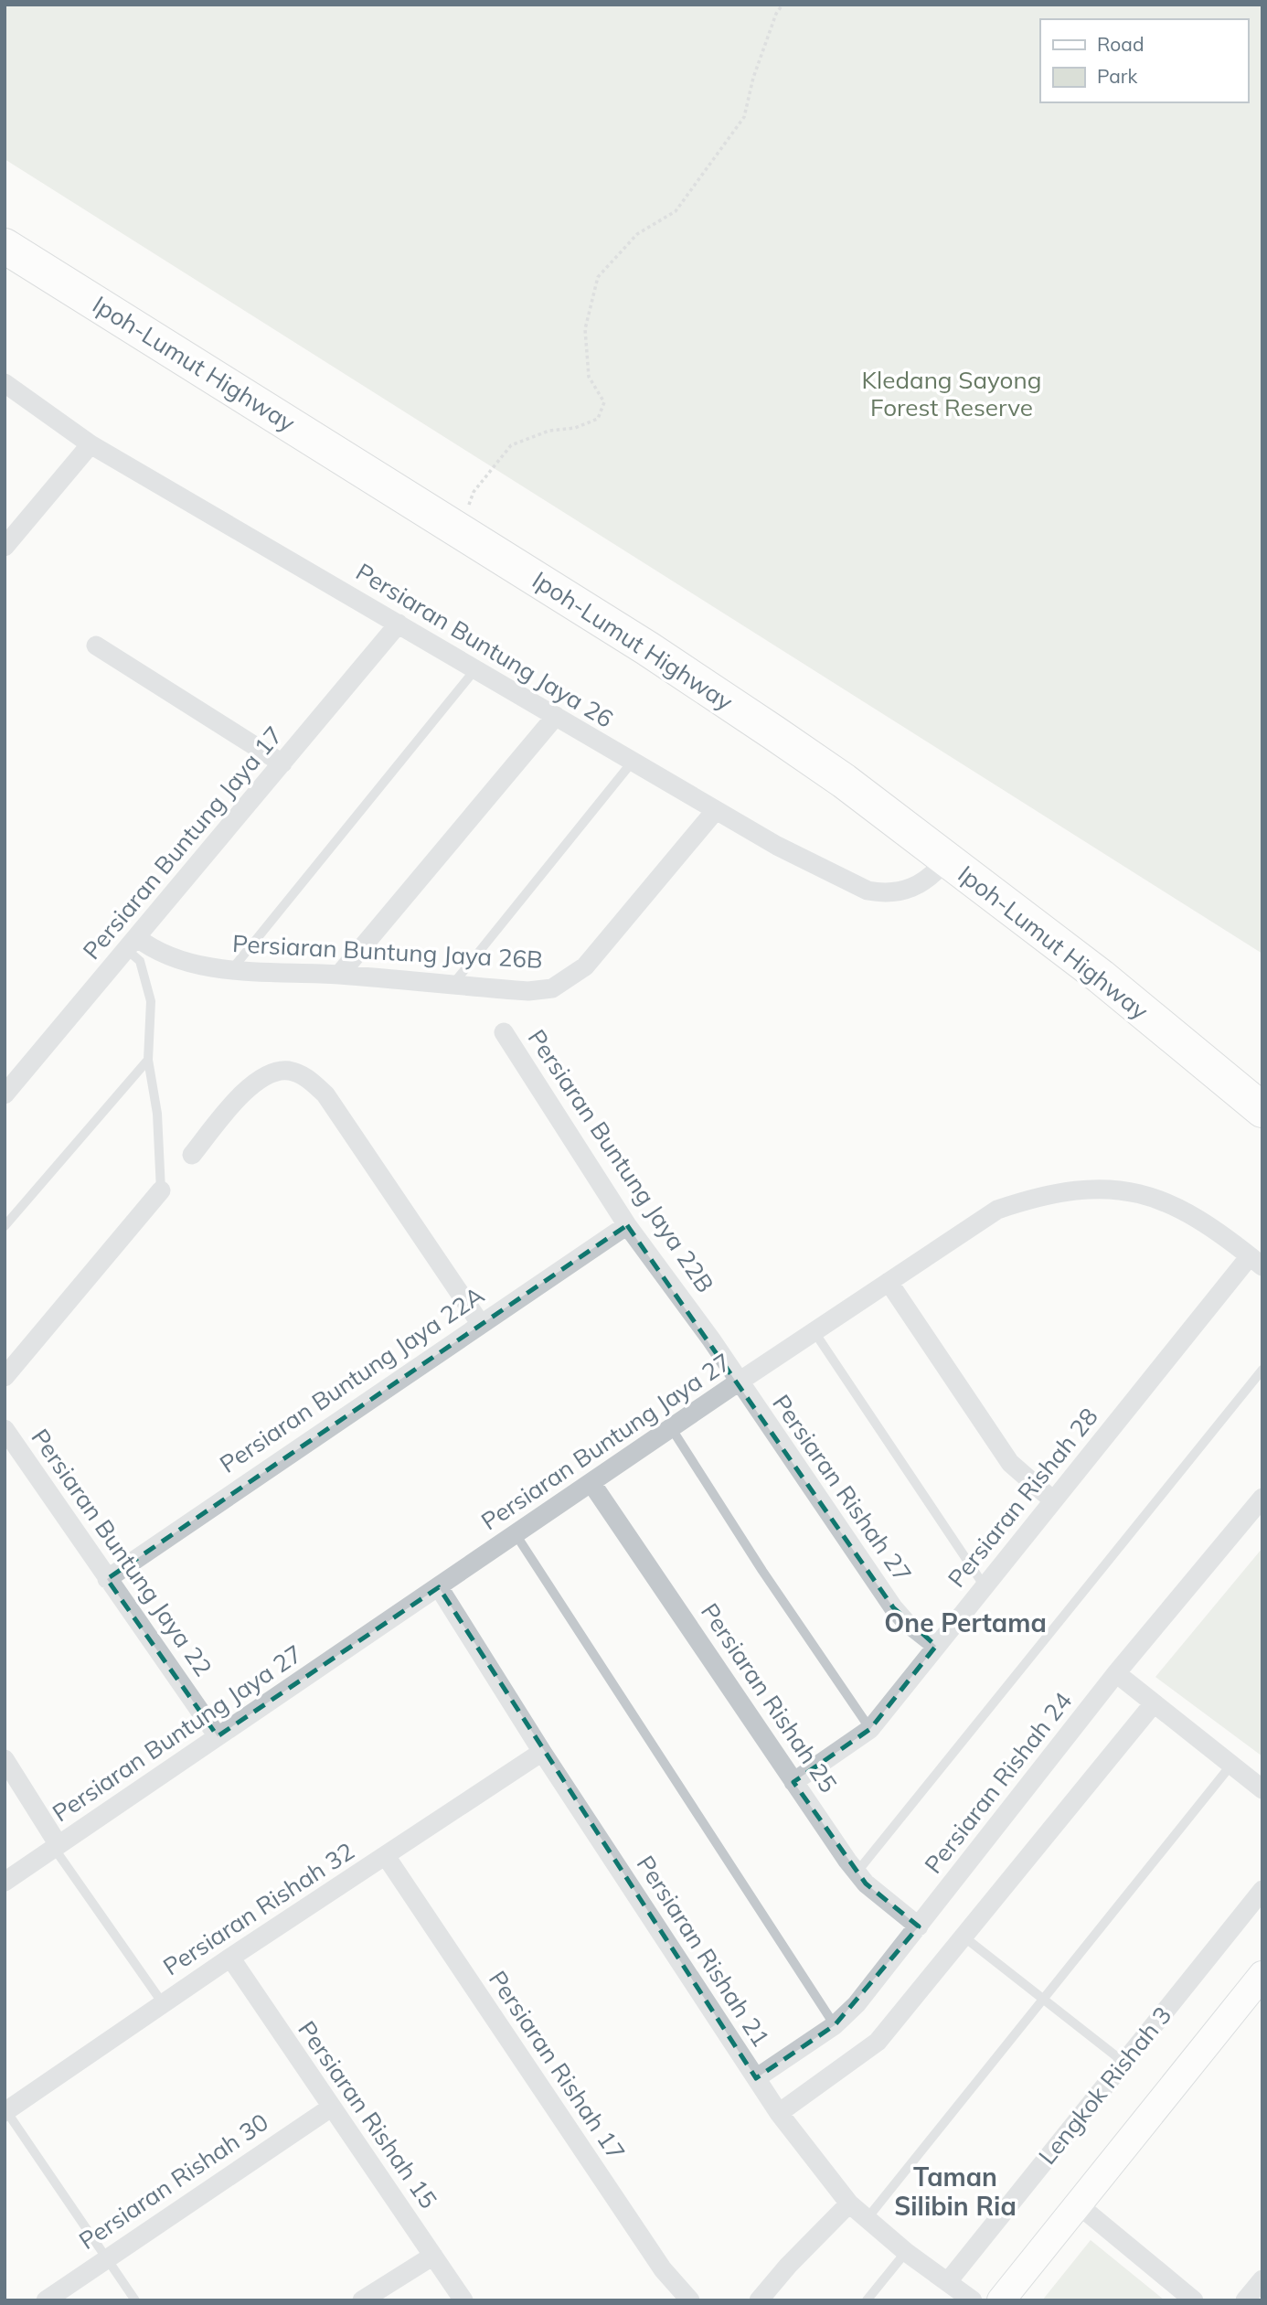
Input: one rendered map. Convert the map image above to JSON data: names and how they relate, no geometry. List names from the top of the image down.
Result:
{
  "streets": {
    "highway": ["Ipoh-Lumut Highway"],
    "street": [
      "Persiaran Buntung Jaya 26",
      "Persiaran Buntung Jaya 17",
      "Persiaran Buntung Jaya 26B",
      "Persiaran Buntung Jaya 22B",
      "Persiaran Buntung Jaya 22A",
      "Persiaran Buntung Jaya 27",
      "Persiaran Rishah 27",
      "Persiaran Rishah 28",
      "Persiaran Buntung Jaya 22",
      "Persiaran Rishah 25",
      "Persiaran Rishah 24",
      "Persiaran Rishah 32",
      "Persiaran Rishah 21",
      "Persiaran Rishah 17",
      "Lengkok Rishah 3",
      "Persiaran Rishah 15",
      "Persiaran Rishah 30"
    ]
  },
  "crossings": [
    ["Ipoh-Lumut Highway", "Persiaran Buntung Jaya 26"],
    ["Persiaran Buntung Jaya 26", "Persiaran Buntung Jaya 17"],
    ["Persiaran Buntung Jaya 26", "Persiaran Buntung Jaya 26B"],
    ["Persiaran Buntung Jaya 17", "Persiaran Buntung Jaya 26B"],
    ["Persiaran Buntung Jaya 22B", "Persiaran Buntung Jaya 22A"],
    ["Persiaran Buntung Jaya 22B", "Persiaran Buntung Jaya 27"],
    ["Persiaran Buntung Jaya 22B", "Persiaran Rishah 27"],
    ["Persiaran Buntung Jaya 22A", "Persiaran Buntung Jaya 22"],
    ["Persiaran Buntung Jaya 27", "Persiaran Rishah 27"],
    ["Persiaran Buntung Jaya 27", "Persiaran Rishah 28"],
    ["Persiaran Buntung Jaya 27", "Persiaran Buntung Jaya 22"],
    ["Persiaran Buntung Jaya 27", "Persiaran Rishah 25"],
    ["Persiaran Buntung Jaya 27", "Persiaran Rishah 21"],
    ["Persiaran Rishah 27", "Persiaran Rishah 28"],
    ["Persiaran Rishah 28", "Persiaran Rishah 25"],
    ["Persiaran Rishah 25", "Persiaran Rishah 24"],
    ["Persiaran Rishah 24", "Persiaran Rishah 21"],
    ["Persiaran Rishah 32", "Persiaran Rishah 21"],
    ["Persiaran Rishah 32", "Persiaran Rishah 17"],
    ["Persiaran Rishah 32", "Persiaran Rishah 15"],
    ["Persiaran Rishah 21", "Lengkok Rishah 3"],
    ["Persiaran Rishah 15", "Persiaran Rishah 30"]
  ],
  "districts": ["One Pertama", "Taman Silibin Ria"],
  "parks": ["Kledang Sayong Forest Reserve"],
  "legend": ["Road", "Park"]
}
